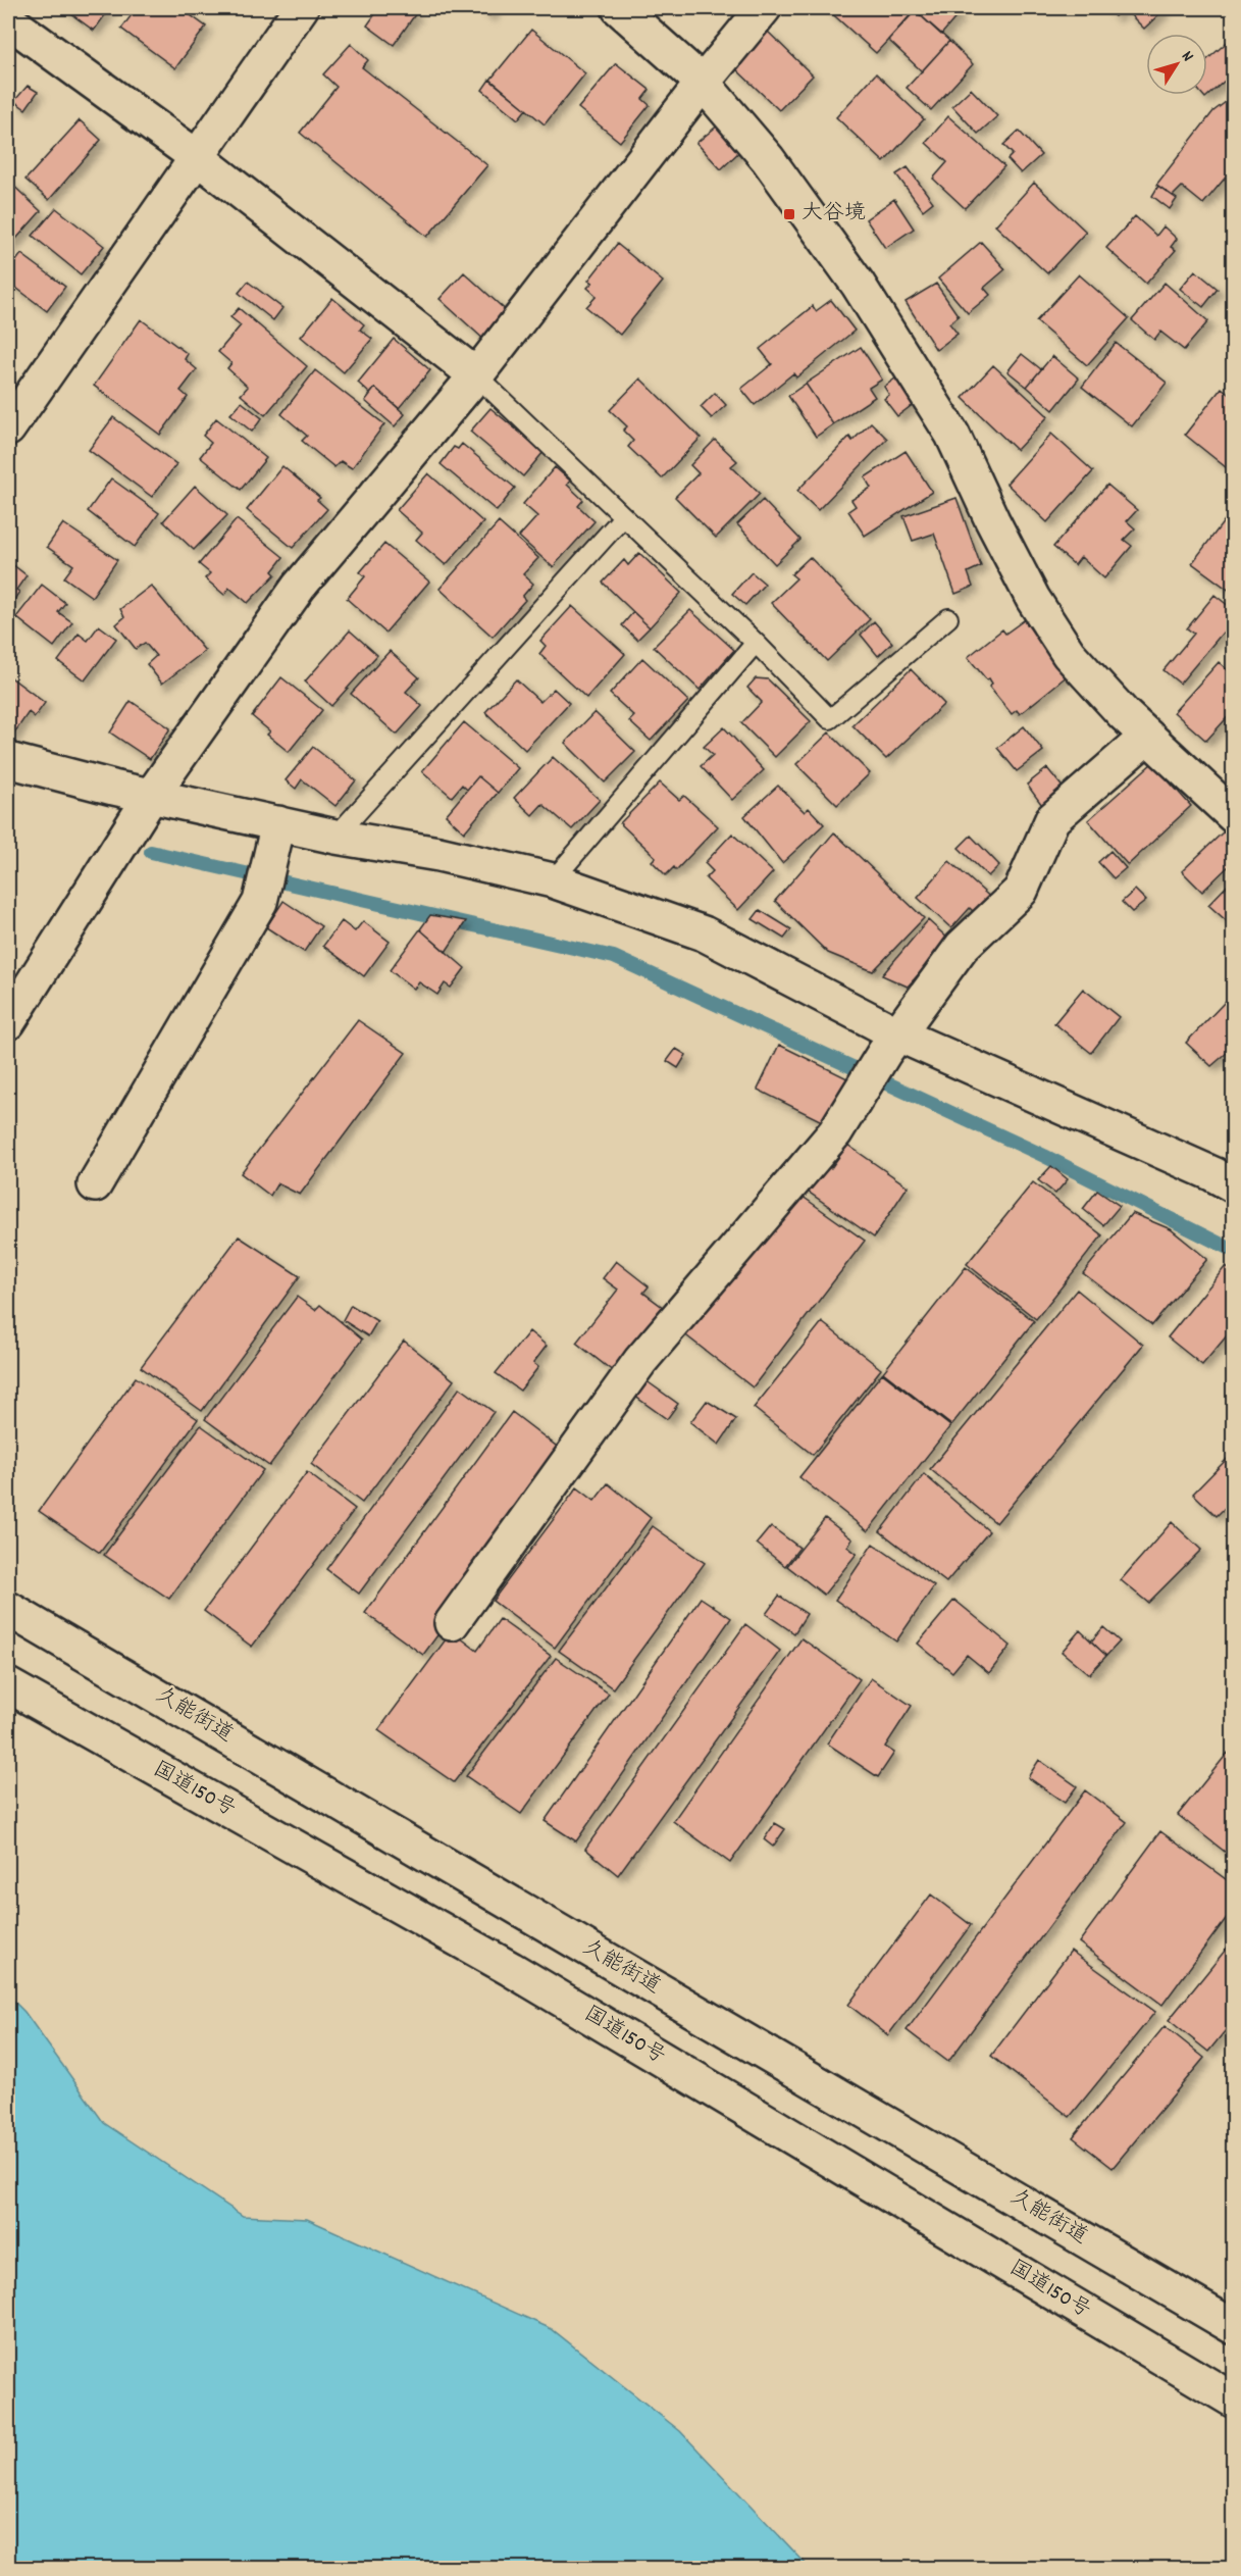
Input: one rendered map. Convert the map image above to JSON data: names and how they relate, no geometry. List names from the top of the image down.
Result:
{
  "streets": {
    "main road": ["久能街道", "国道150号"]
  },
  "places": {
    "transit": ["大谷境"]
  },
  "north": "top right"
}
